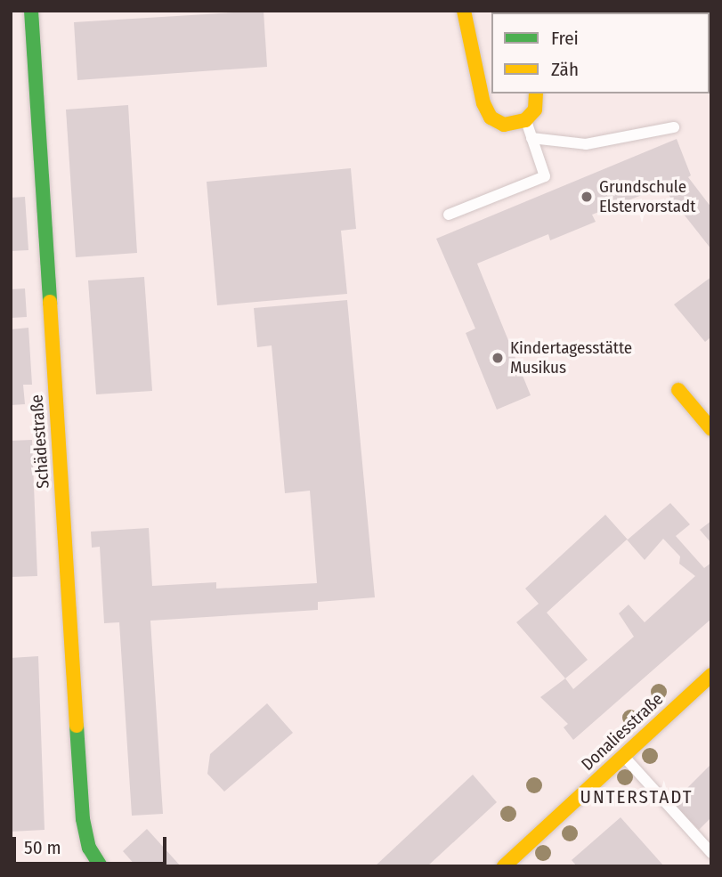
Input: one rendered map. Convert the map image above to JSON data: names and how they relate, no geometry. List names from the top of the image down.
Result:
{
  "streets": {
    "street": ["Schädestraße", "Donaliesstraße"]
  },
  "districts": ["UNTERSTADT"],
  "places": ["Grundschule Elstervorstadt", "Kindertagesstätte Musikus"],
  "legend": ["Frei", "Zäh"],
  "scale_bar": "50 m"
}
